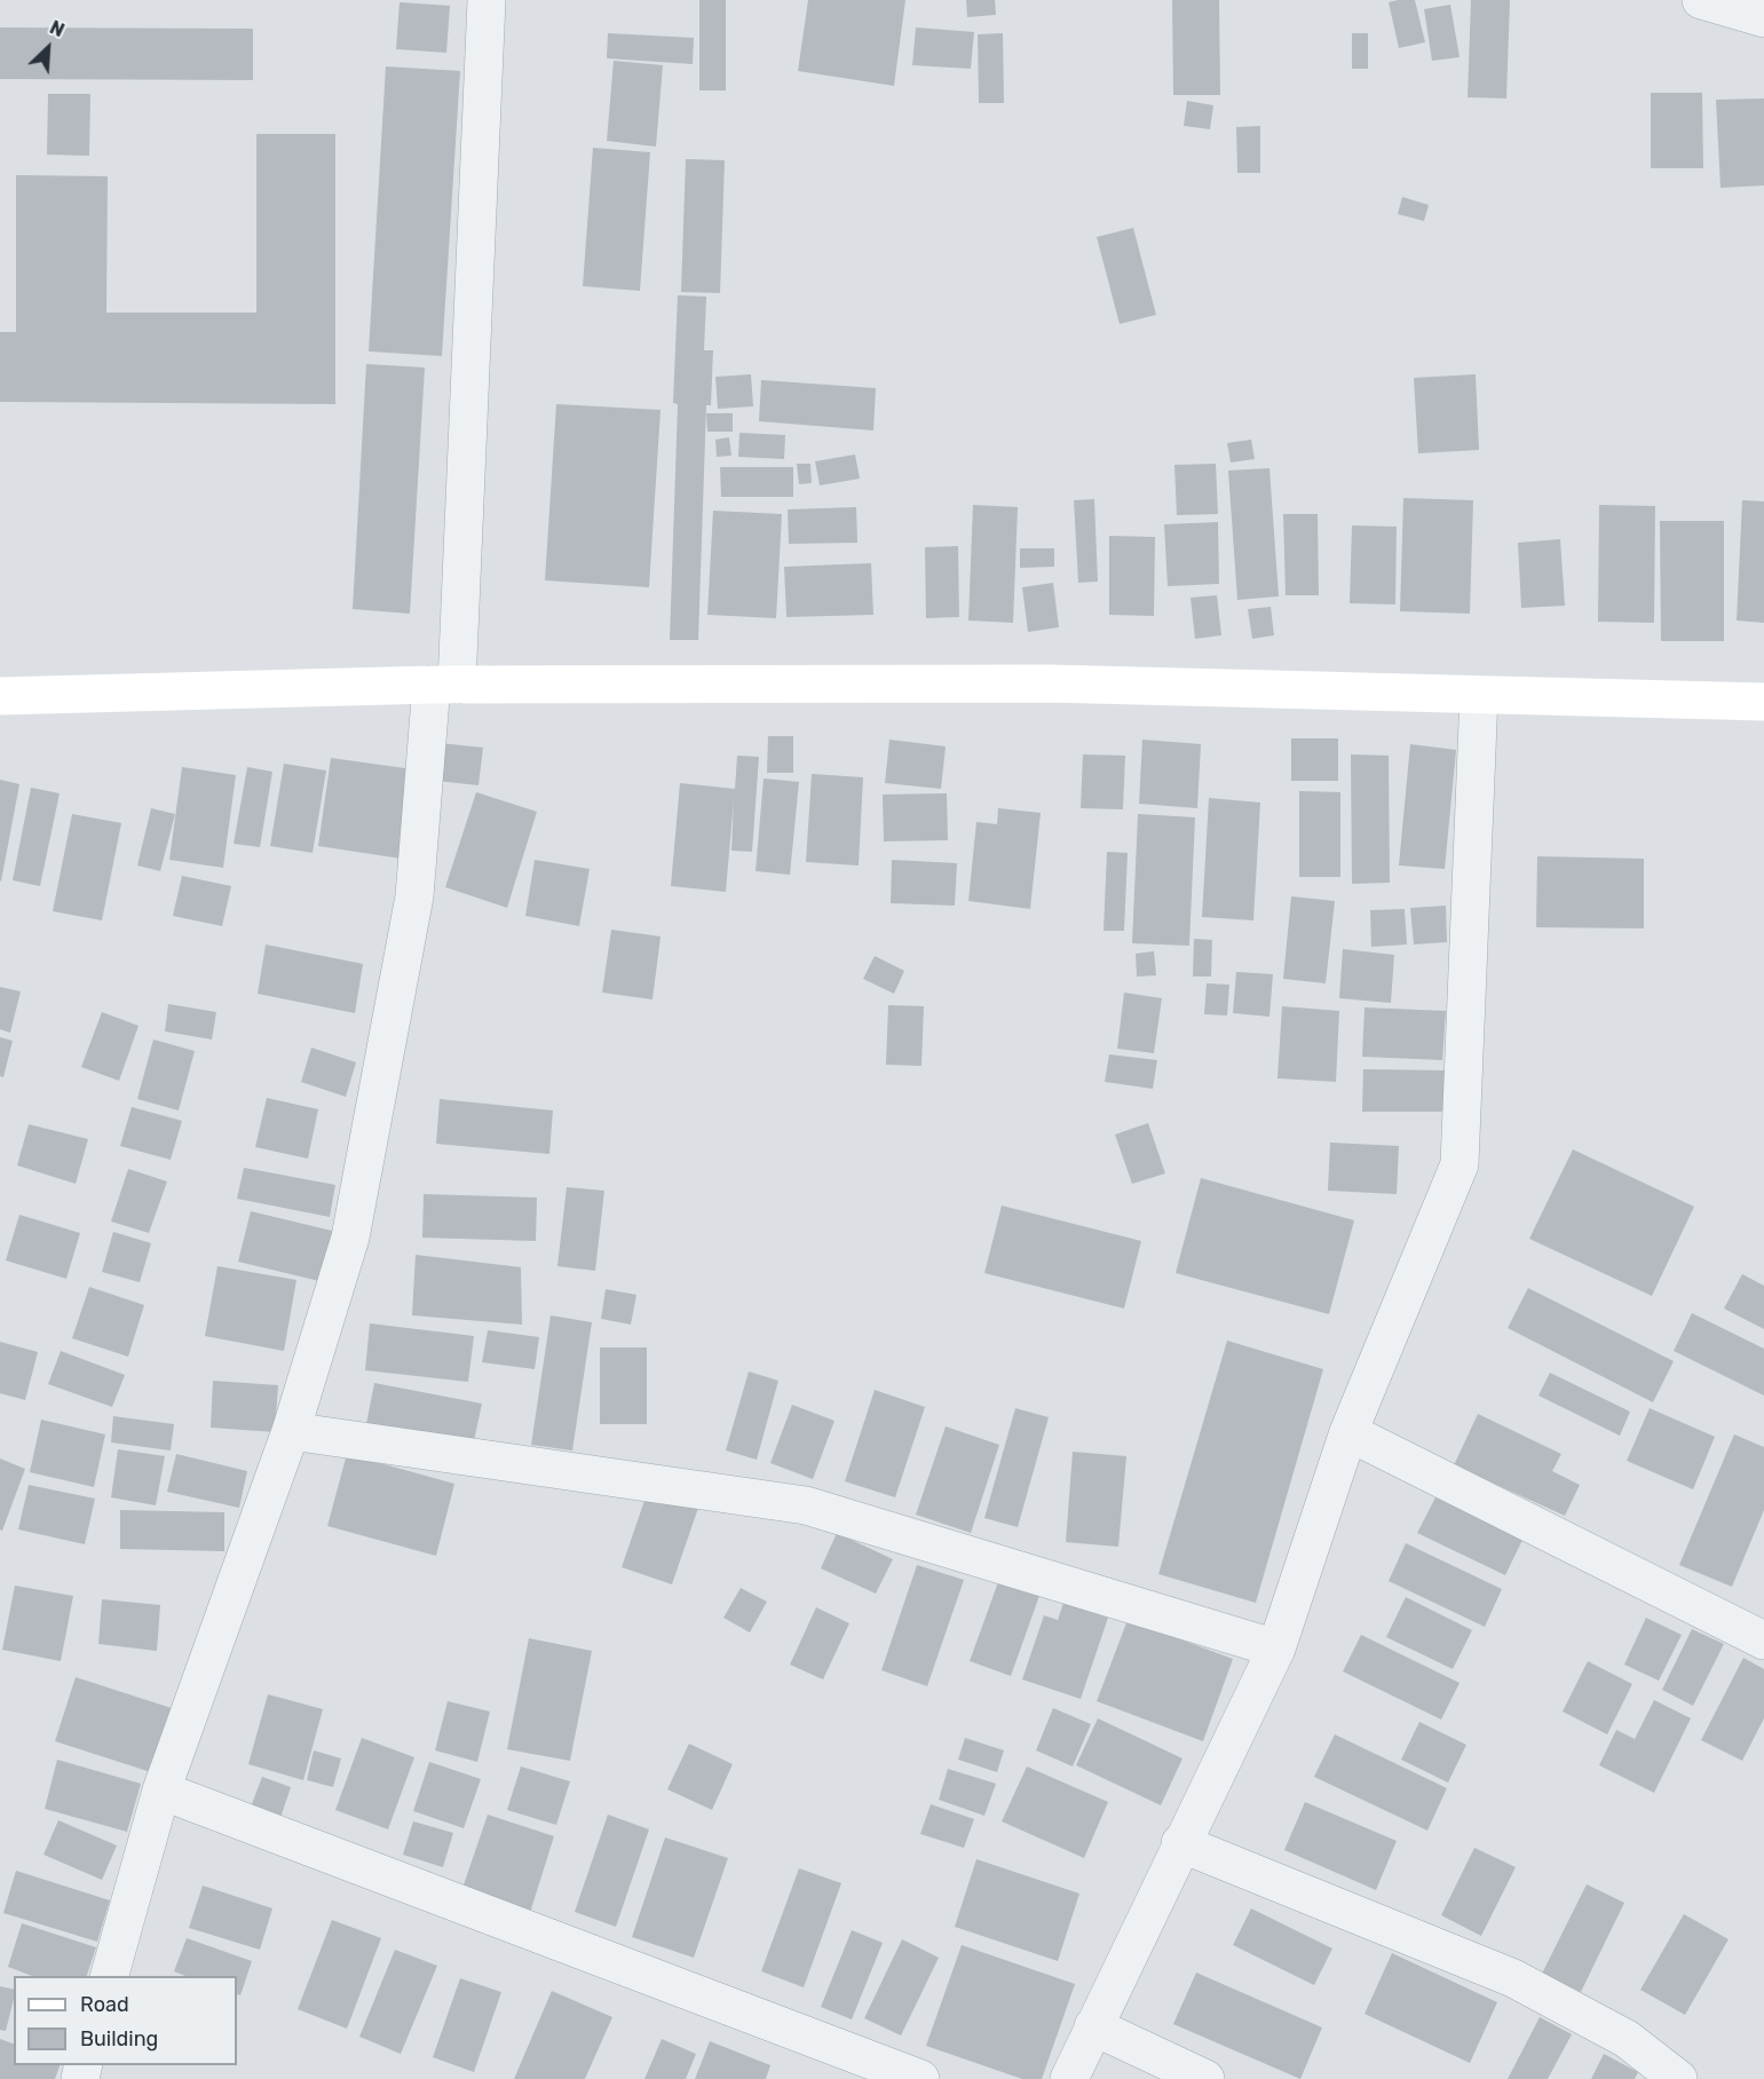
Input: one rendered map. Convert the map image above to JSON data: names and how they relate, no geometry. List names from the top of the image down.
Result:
{
  "legend": ["Road", "Building"],
  "north": "top right"
}
